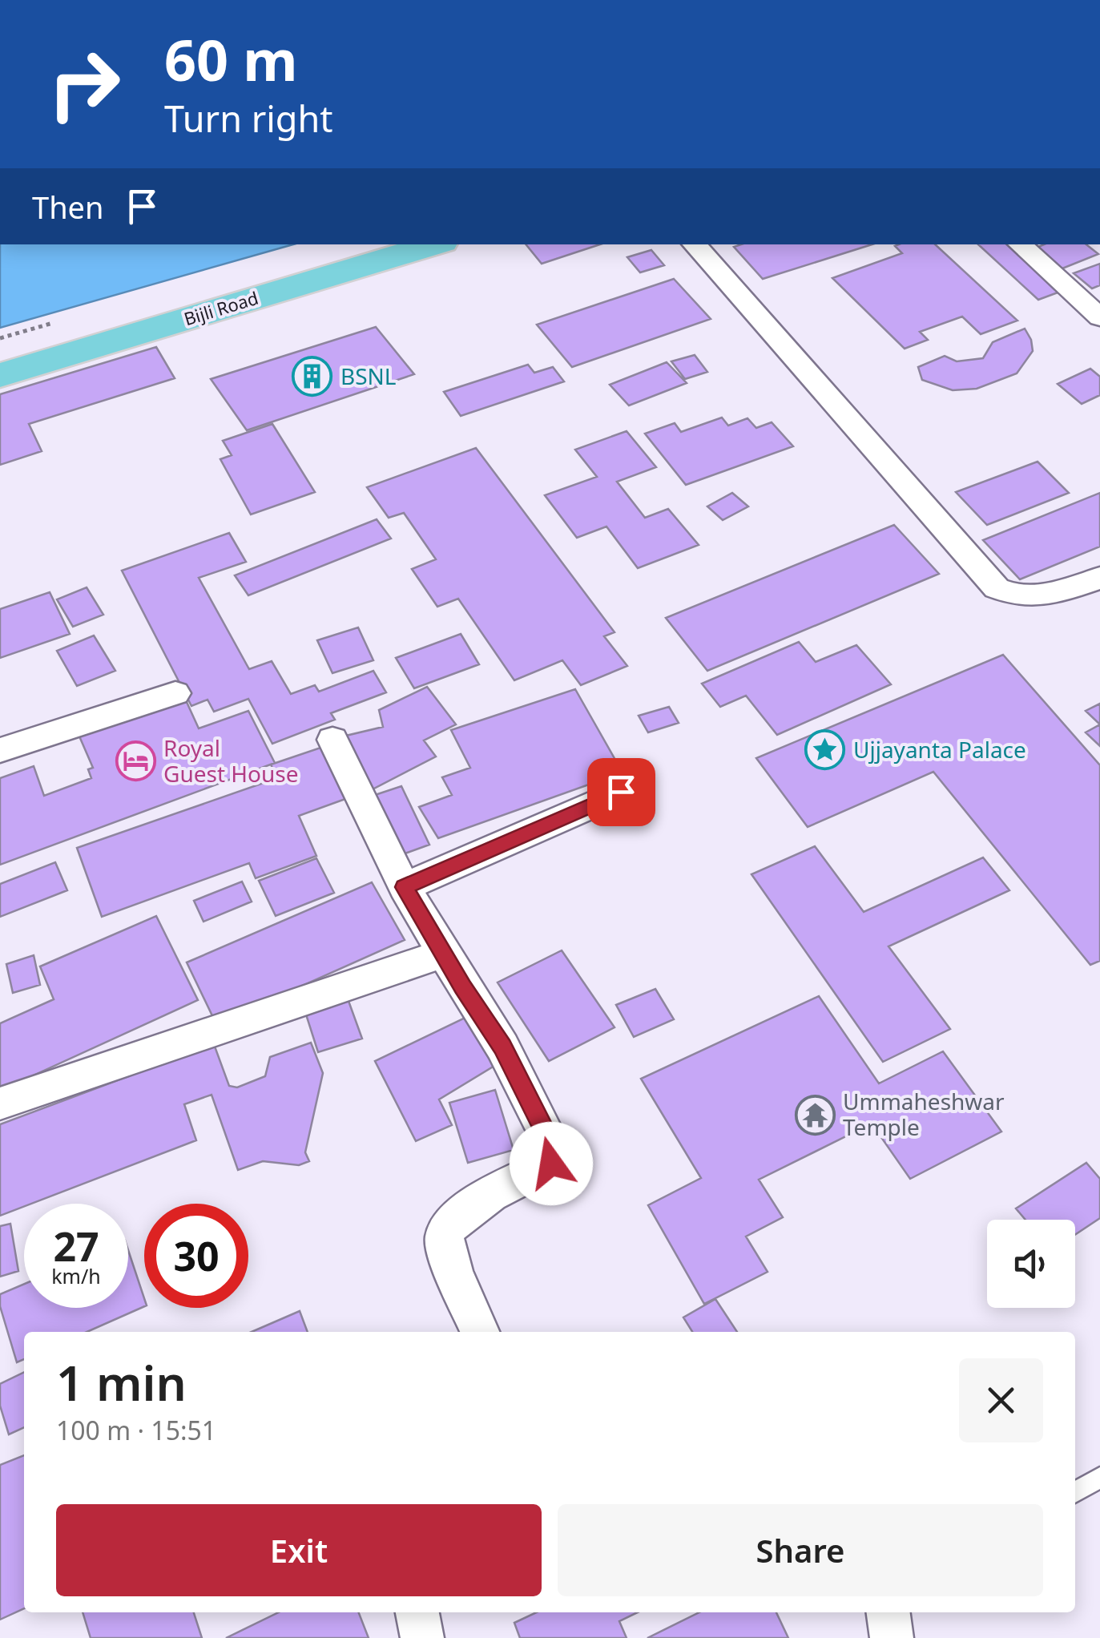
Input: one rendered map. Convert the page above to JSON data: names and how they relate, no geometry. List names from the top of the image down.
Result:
{
  "streets": {
    "main road": ["Bijli Road"]
  },
  "places": {
    "building": ["BSNL"],
    "place": ["Ujjayanta Palace"],
    "hotel": ["Royal Guest House"],
    "temple": ["Ummaheshwar Temple"]
  },
  "page": {
    "turn": ["60 m", "Turn right"],
    "then": "Then",
    "speed": "27 km/h",
    "limit": "30",
    "heading": ["1 min", "100 m · 15:51"],
    "buttons": ["Exit", "Share"]
  }
}
